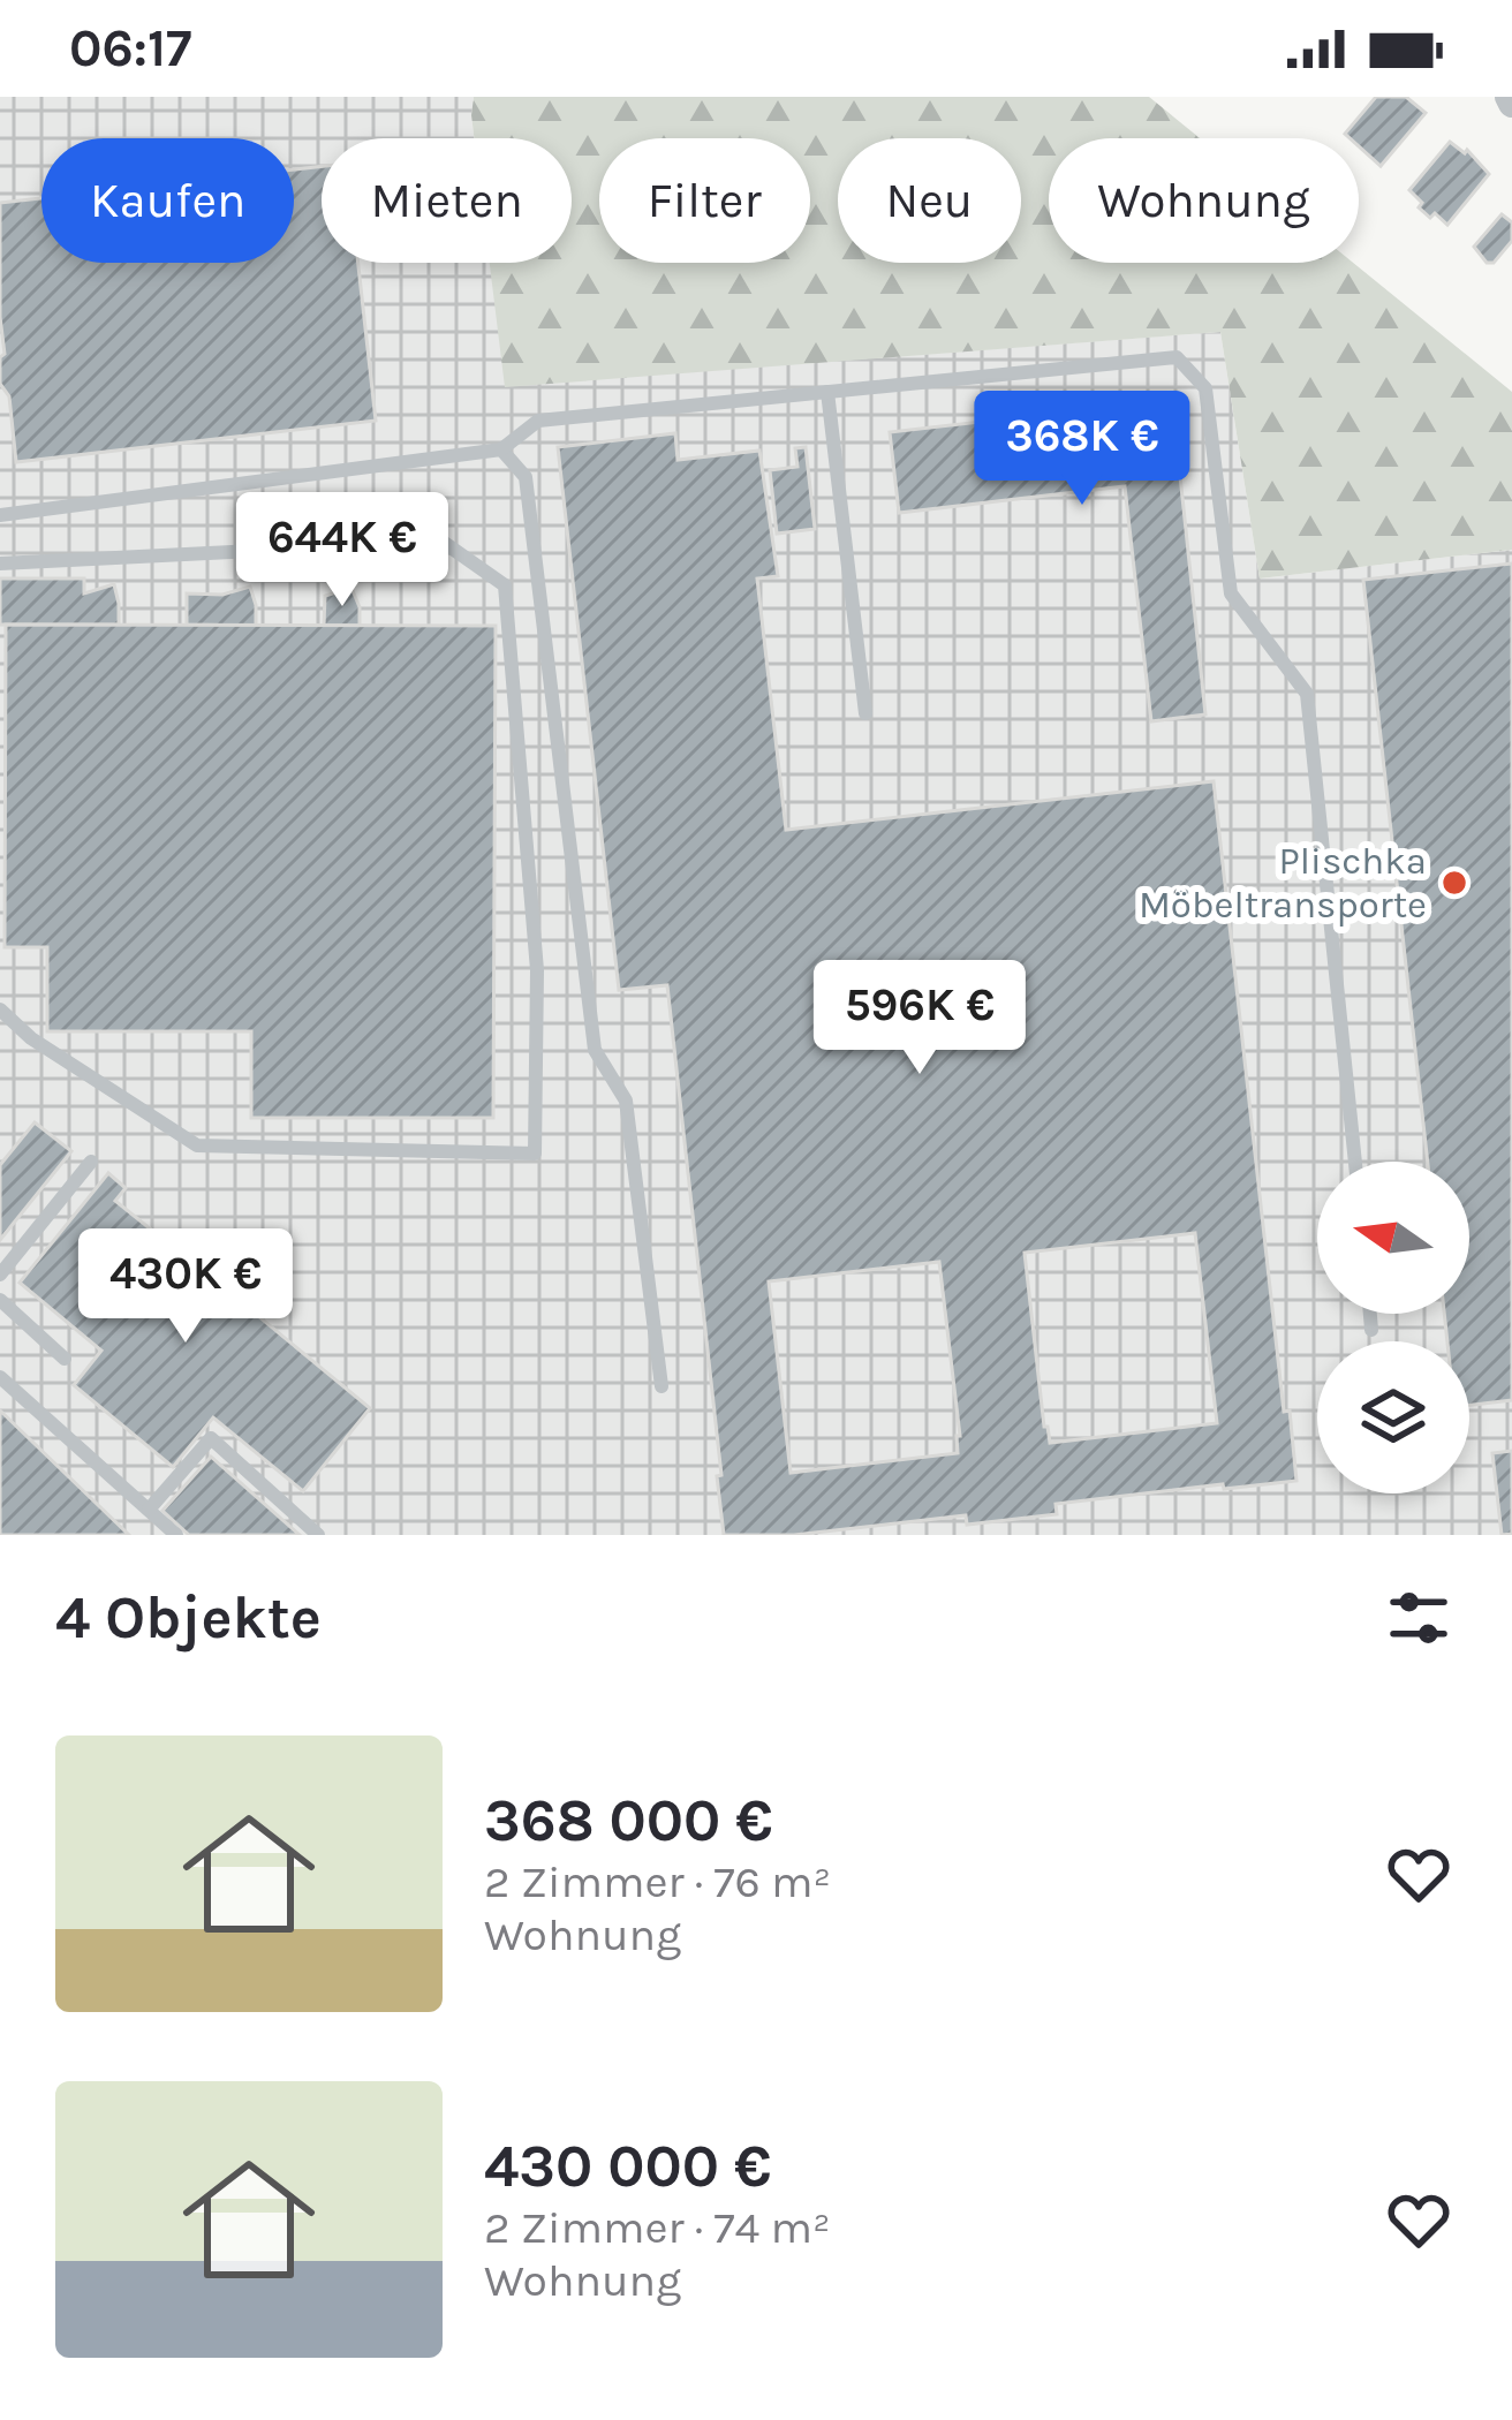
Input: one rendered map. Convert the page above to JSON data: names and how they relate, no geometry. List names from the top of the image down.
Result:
{
  "places": ["Plischka Möbeltransporte"],
  "north": "left",
  "page": {
    "status": "06:17",
    "chip": [
      "Kaufen",
      "Mieten",
      "Filter",
      "Neu",
      "Wohnung"
    ],
    "price": [
      "368K €",
      "644K €",
      "596K €",
      "430K €"
    ],
    "heading": "4 Objekte",
    "list": [
      {
        "name": "368 000 €",
        "note": "2 Zimmer · 76 m² · Wohnung"
      },
      {
        "name": "430 000 €",
        "note": "2 Zimmer · 74 m² · Wohnung"
      }
    ]
  }
}
